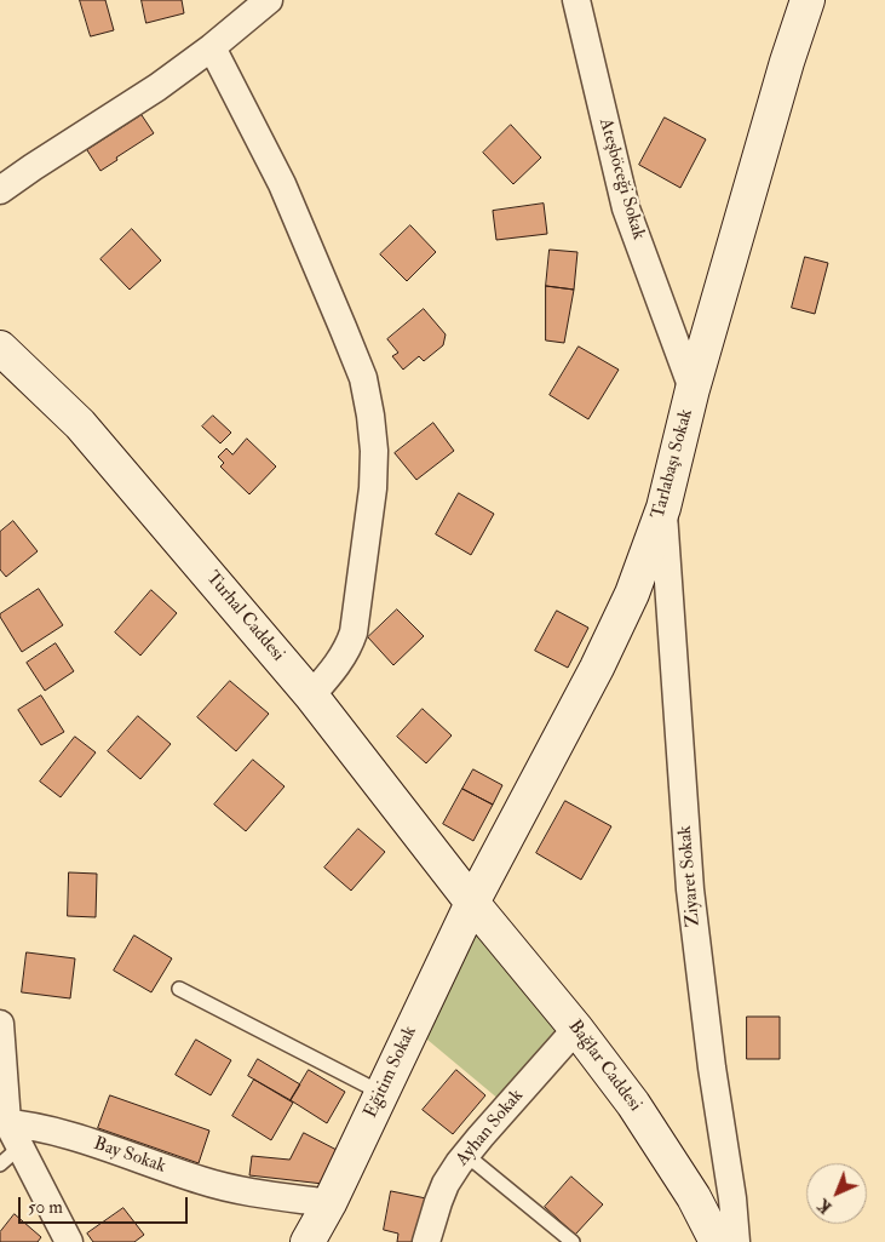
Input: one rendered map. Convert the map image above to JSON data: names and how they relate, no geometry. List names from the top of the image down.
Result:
{
  "streets": {
    "street": [
      "Ateşböceği Sokak",
      "Tarlabaşı Sokak",
      "Turhal Caddesi",
      "Ziyaret Sokak",
      "Bağlar Caddesi",
      "Eğitim Sokak",
      "Ayhan Sokak",
      "Bay Sokak"
    ]
  },
  "crossings": [
    ["Ateşböceği Sokak", "Tarlabaşı Sokak"],
    ["Tarlabaşı Sokak", "Turhal Caddesi"],
    ["Tarlabaşı Sokak", "Ziyaret Sokak"],
    ["Tarlabaşı Sokak", "Bağlar Caddesi"],
    ["Tarlabaşı Sokak", "Eğitim Sokak"],
    ["Turhal Caddesi", "Bağlar Caddesi"],
    ["Turhal Caddesi", "Eğitim Sokak"],
    ["Bağlar Caddesi", "Eğitim Sokak"],
    ["Bağlar Caddesi", "Ayhan Sokak"],
    ["Eğitim Sokak", "Bay Sokak"]
  ],
  "scale_bar": "50 m",
  "north": "bottom left"
}
